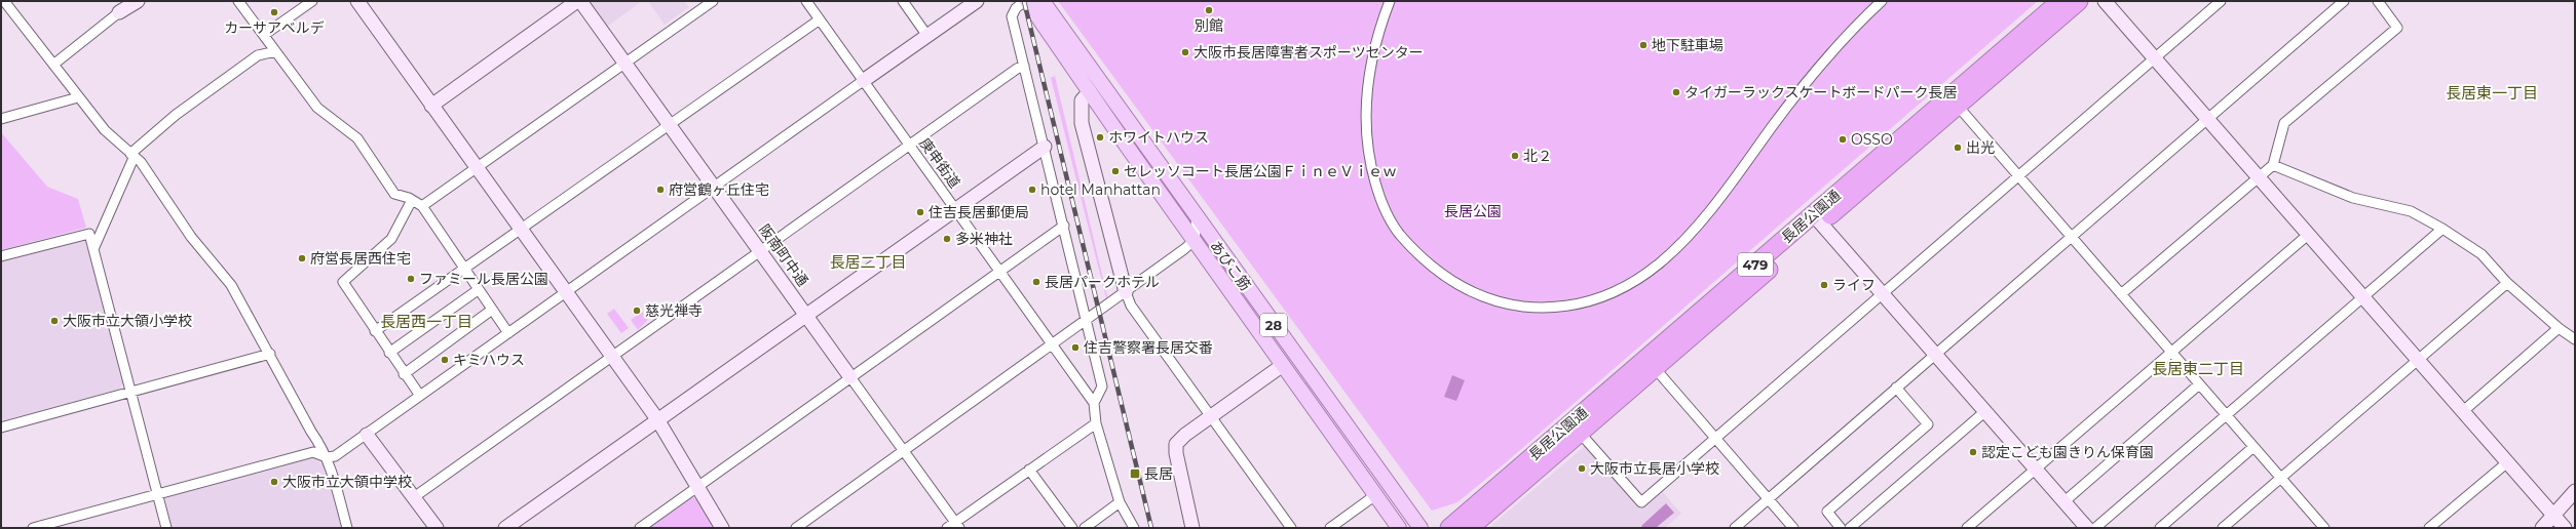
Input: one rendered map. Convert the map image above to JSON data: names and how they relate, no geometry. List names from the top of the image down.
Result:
{
  "streets": {
    "highway": ["長居公園通", "479"],
    "main road": ["あびこ筋", "28"],
    "street": ["庚申街道", "阪南町中通"]
  },
  "districts": [
    "長居東一丁目",
    "長居二丁目",
    "長居西一丁目",
    "長居東二丁目"
  ],
  "parks": ["長居公園"],
  "places": {
    "other": [
      "別館",
      "カーサアベルデ",
      "地下駐車場",
      "大阪市長居障害者スポーツセンター",
      "タイガーラックスケートボードパーク長居",
      "ホワイトハウス",
      "OSSO",
      "出光",
      "北２",
      "セレッソコート長居公園ＦｉｎｅＶｉｅｗ",
      "府営鶴ヶ丘住宅",
      "hotel Manhattan",
      "住吉長居郵便局",
      "多米神社",
      "府営長居西住宅",
      "ファミール長居公園",
      "長居パークホテル",
      "ライフ",
      "慈光禅寺",
      "大阪市立大領小学校",
      "住吉警察署長居交番",
      "キミハウス",
      "認定こども園きりん保育園",
      "大阪市立長居小学校",
      "大阪市立大領中学校"
    ],
    "transit": ["長居"]
  }
}
